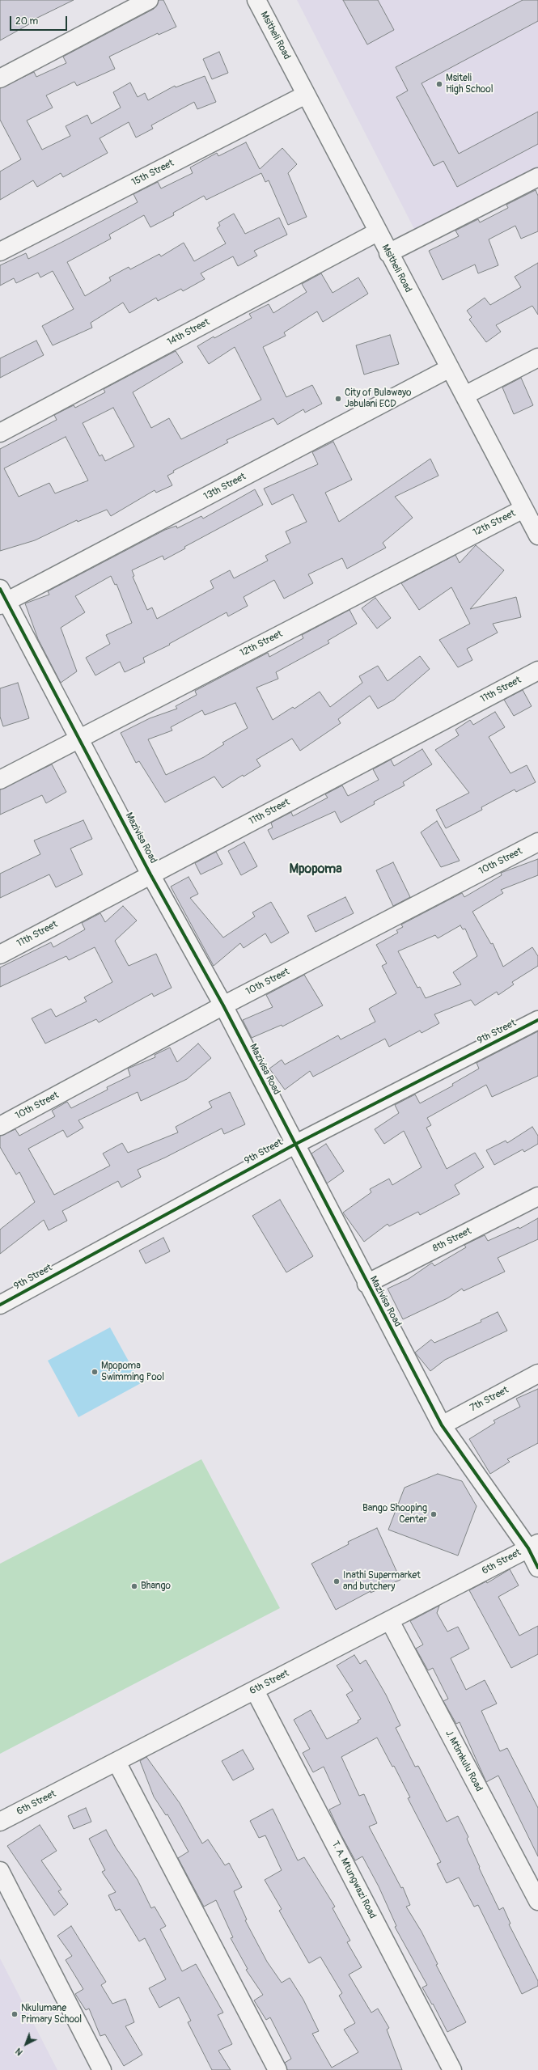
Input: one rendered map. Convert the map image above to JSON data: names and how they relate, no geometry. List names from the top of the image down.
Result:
{
  "streets": {
    "street": [
      "Msitheli Road",
      "15th Street",
      "14th Street",
      "13th Street",
      "12th Street",
      "11th Street",
      "Mazivisa Road",
      "10th Street",
      "9th Street",
      "8th Street",
      "7th Street",
      "6th Street",
      "J. Mtimkulu Road",
      "T. A. Mtungwazi Road"
    ]
  },
  "crossings": [
    ["Msitheli Road", "15th Street"],
    ["Msitheli Road", "14th Street"],
    ["Msitheli Road", "13th Street"],
    ["Msitheli Road", "12th Street"],
    ["13th Street", "Mazivisa Road"],
    ["12th Street", "Mazivisa Road"],
    ["11th Street", "Mazivisa Road"],
    ["Mazivisa Road", "10th Street"],
    ["Mazivisa Road", "9th Street"],
    ["Mazivisa Road", "8th Street"],
    ["Mazivisa Road", "7th Street"],
    ["Mazivisa Road", "6th Street"],
    ["6th Street", "J. Mtimkulu Road"],
    ["6th Street", "T. A. Mtungwazi Road"]
  ],
  "districts": ["Mpopoma"],
  "places": [
    "Msiteli High School",
    "City of Bulawayo Jabulani ECD",
    "Mpopoma Swimming Pool",
    "Bango Shooping Center",
    "Inathi Supermarket and butchery",
    "Bhango",
    "Nkulumane Primary School"
  ],
  "scale_bar": "20 m",
  "north": "bottom left"
}
